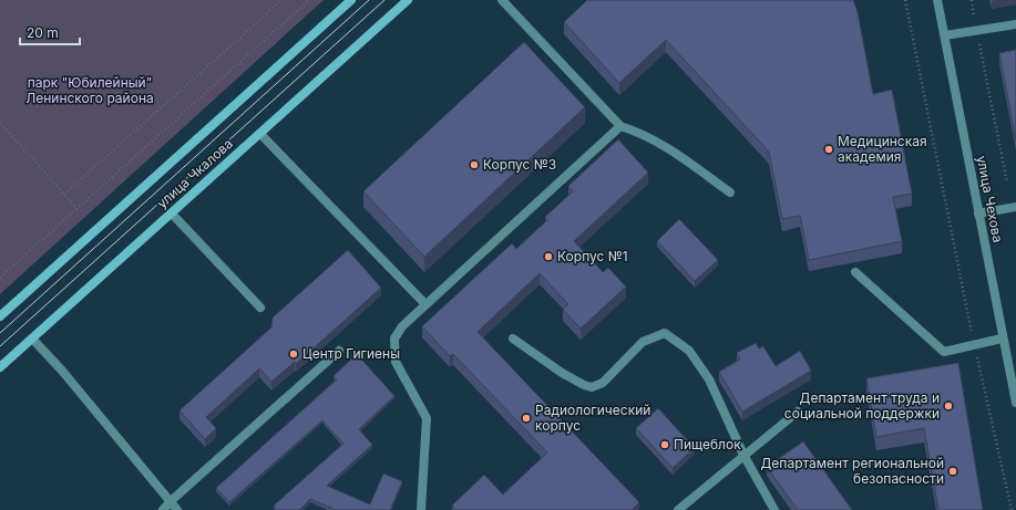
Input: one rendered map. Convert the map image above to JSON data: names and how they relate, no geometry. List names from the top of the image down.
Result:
{
  "streets": {
    "main road": ["улица Чкалова"],
    "street": ["улица Чехова"]
  },
  "parks": ["парк \"Юбилейный\" Ленинского района"],
  "places": [
    "Медицинская академия",
    "Корпус №3",
    "Корпус №1",
    "Центр Гигиены",
    "Департамент труда и социальной поддержки",
    "Радиологический корпус",
    "Пищеблок",
    "Департамент региональной безопасности"
  ],
  "scale_bar": "20 m"
}
